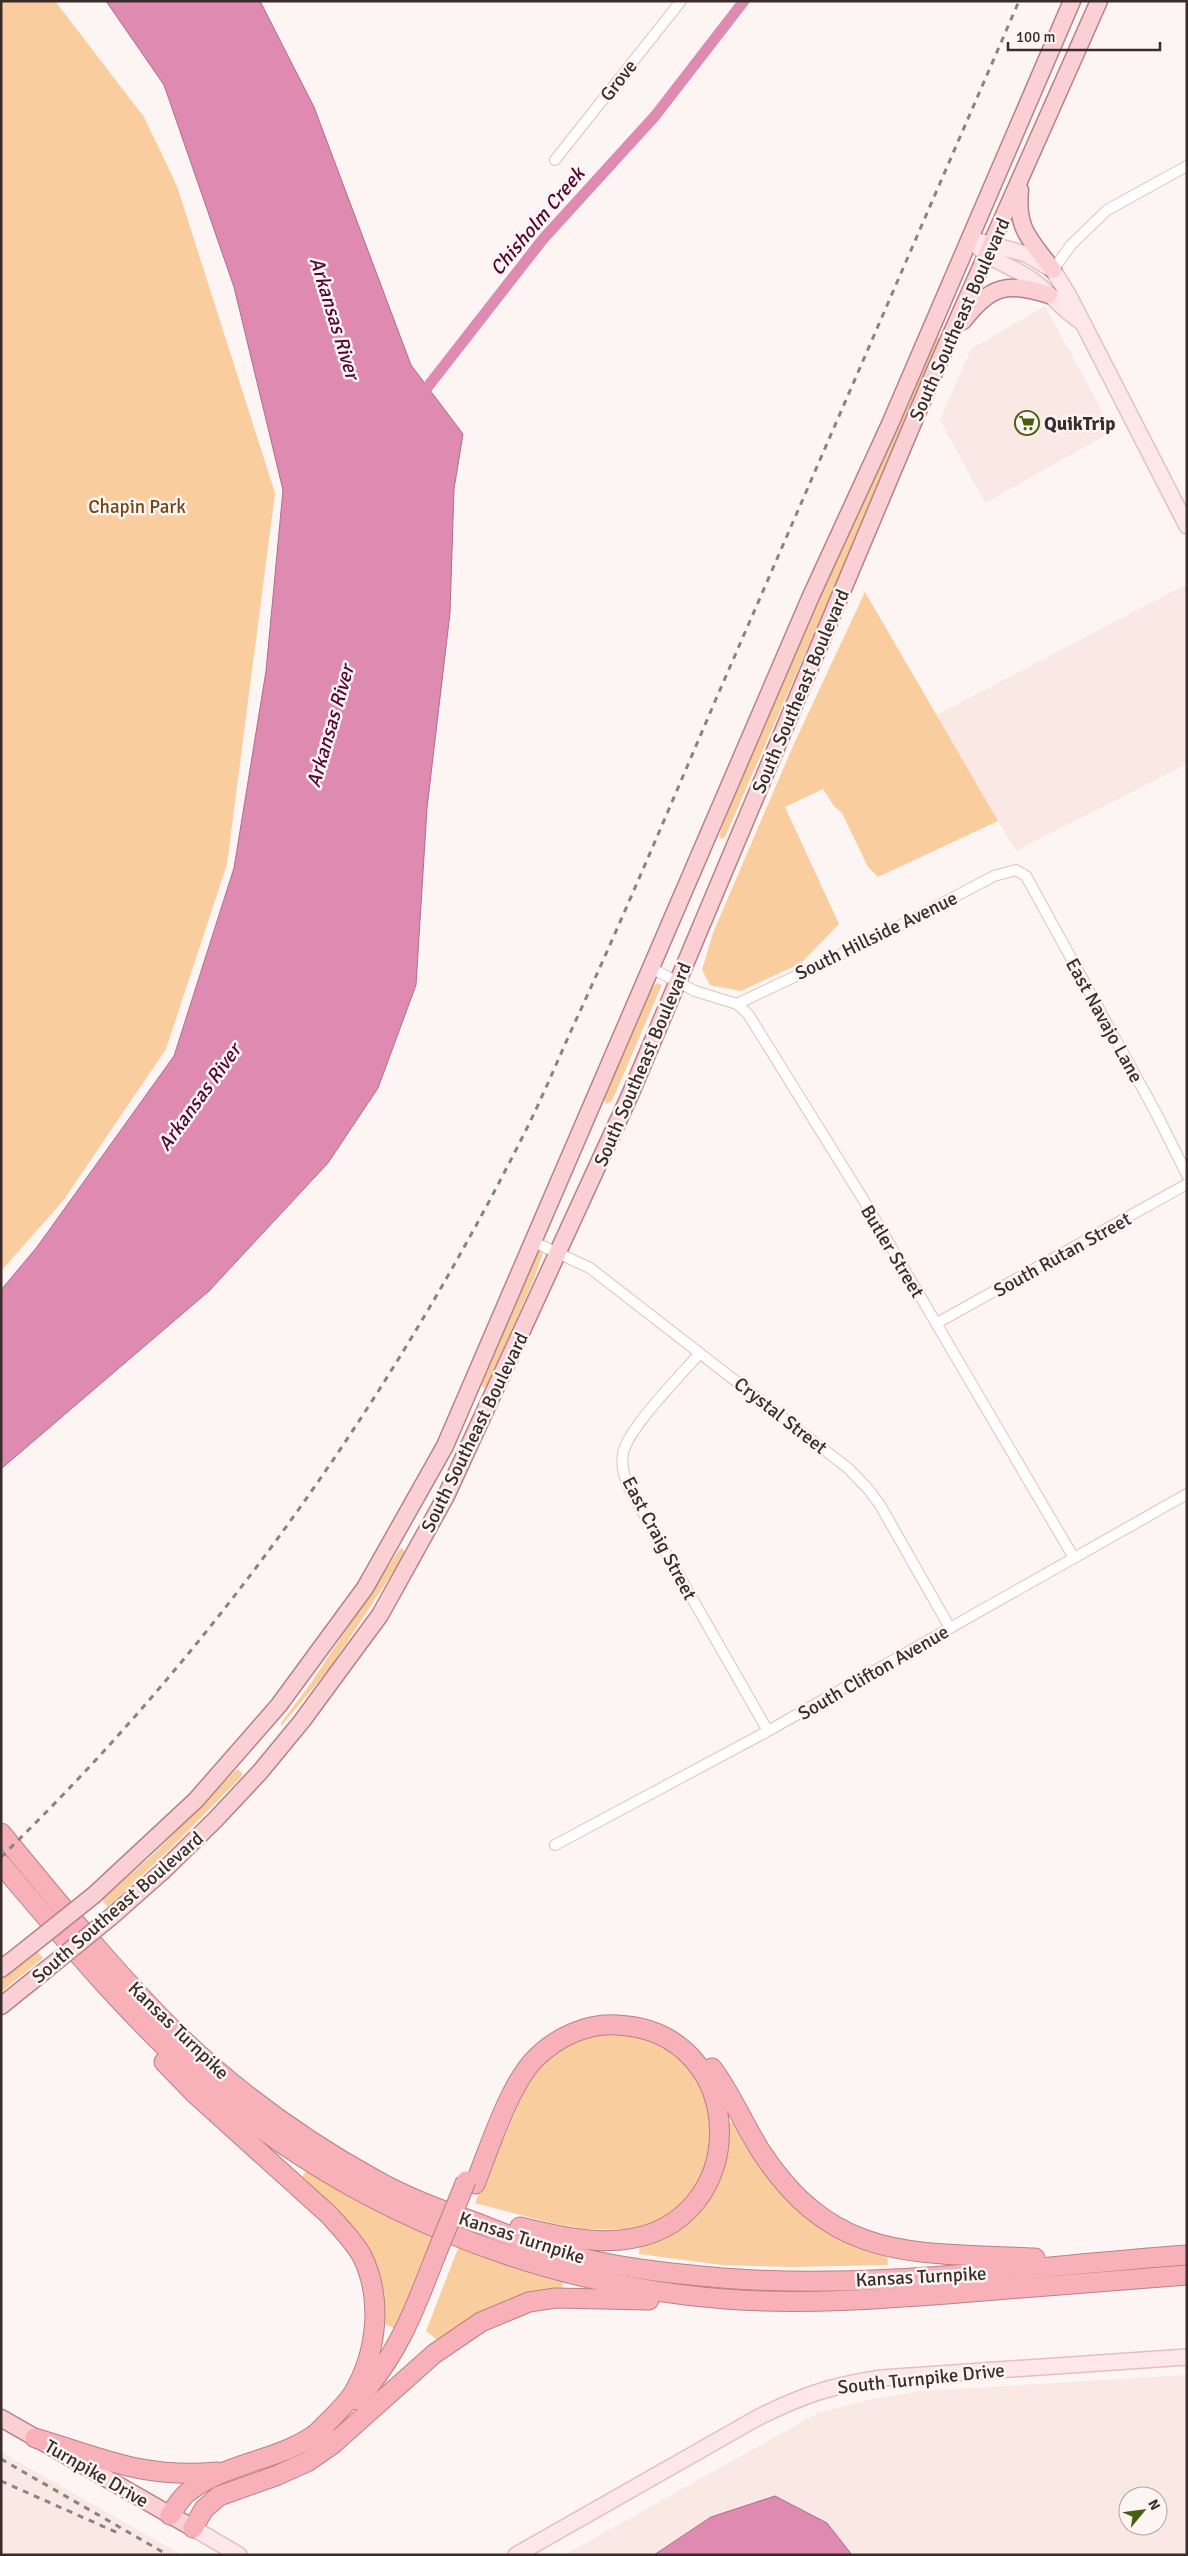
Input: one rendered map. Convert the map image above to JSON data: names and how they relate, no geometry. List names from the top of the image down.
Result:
{
  "streets": {
    "highway": ["Kansas Turnpike"],
    "main road": ["South Southeast Boulevard", "Turnpike Drive"],
    "street": [
      "Grove",
      "South Hillside Avenue",
      "East Navajo Lane",
      "Butler Street",
      "South Rutan Street",
      "Crystal Street",
      "East Craig Street",
      "South Clifton Avenue",
      "South Turnpike Drive"
    ]
  },
  "crossings": [
    ["South Southeast Boulevard", "Crystal Street"],
    ["South Hillside Avenue", "East Navajo Lane"],
    ["South Hillside Avenue", "Butler Street"],
    ["Butler Street", "South Rutan Street"],
    ["Butler Street", "South Clifton Avenue"],
    ["Crystal Street", "East Craig Street"],
    ["Crystal Street", "South Clifton Avenue"],
    ["East Craig Street", "South Clifton Avenue"]
  ],
  "water": ["Chisholm Creek", "Arkansas River"],
  "parks": ["Chapin Park"],
  "places": {
    "supermarket": ["QuikTrip"]
  },
  "scale_bar": "100 m",
  "north": "top right"
}
